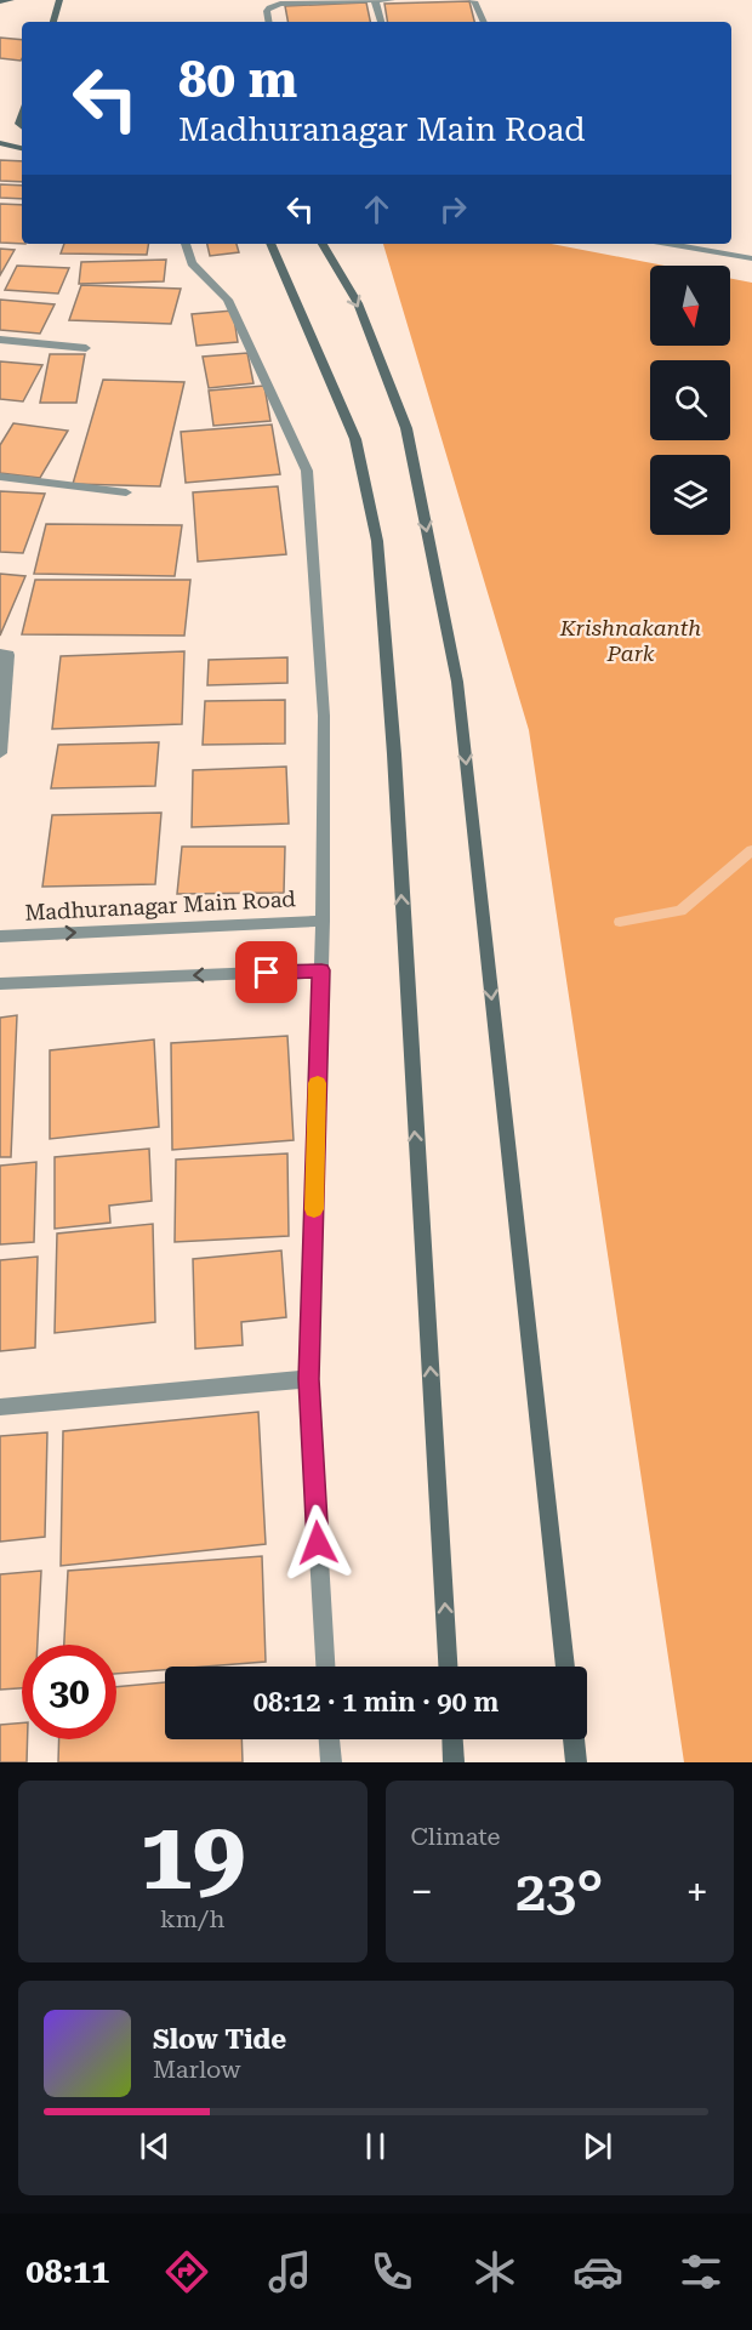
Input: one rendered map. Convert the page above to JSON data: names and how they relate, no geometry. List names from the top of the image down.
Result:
{
  "streets": {
    "street": ["Madhuranagar Main Road"]
  },
  "parks": ["Krishnakanth Park"],
  "north": "bottom",
  "page": {
    "turn": ["80 m", "Madhuranagar Main Road"],
    "limit": "30",
    "trip": "08:12 · 1 min · 90 m",
    "tile": [
      ["19", "km/h"],
      "Climate"
    ],
    "heat": ["−", "23°", "+"],
    "song": ["Slow Tide", "Marlow"],
    "tabs": "08:11"
  }
}
